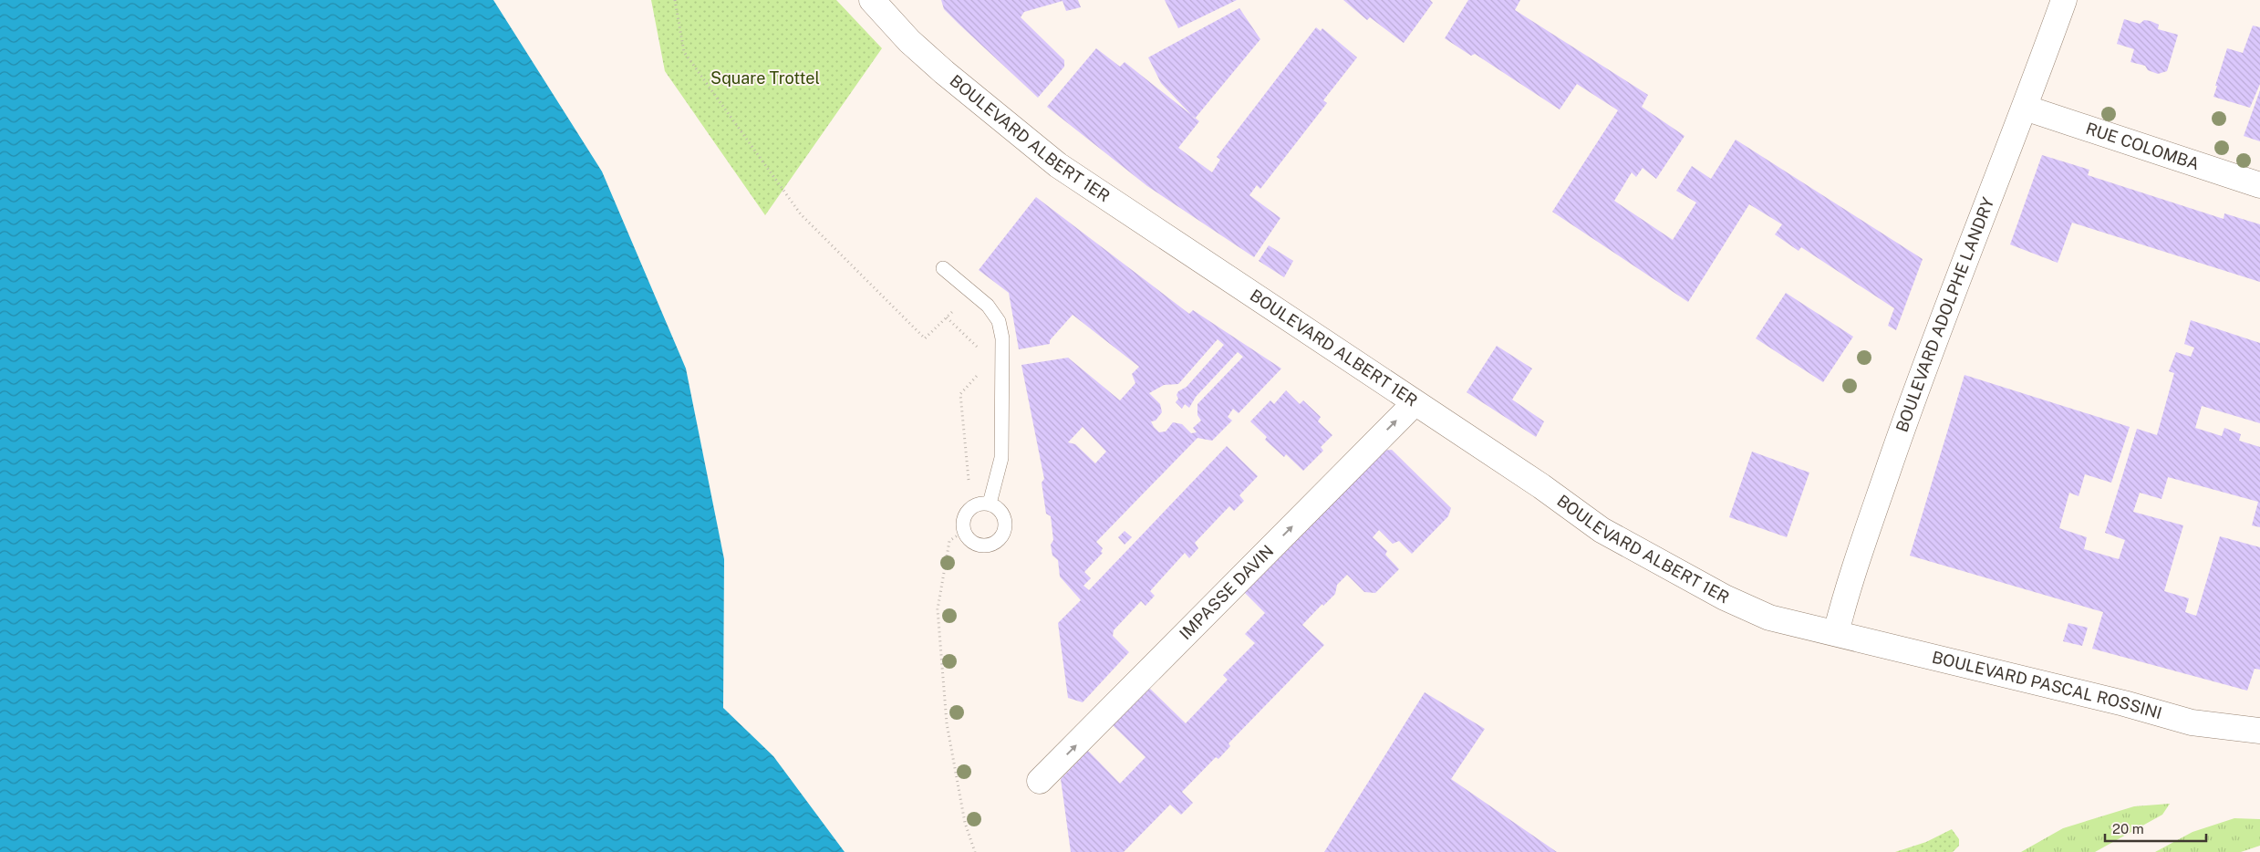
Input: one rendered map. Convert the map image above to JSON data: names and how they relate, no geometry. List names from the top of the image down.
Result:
{
  "streets": {
    "main road": [
      "BOULEVARD ALBERT 1ER",
      "RUE COLOMBA",
      "BOULEVARD ADOLPHE LANDRY",
      "IMPASSE DAVIN",
      "BOULEVARD PASCAL ROSSINI"
    ]
  },
  "crossings": [
    ["BOULEVARD ALBERT 1ER", "BOULEVARD ADOLPHE LANDRY"],
    ["BOULEVARD ALBERT 1ER", "IMPASSE DAVIN"],
    ["BOULEVARD ALBERT 1ER", "BOULEVARD PASCAL ROSSINI"],
    ["RUE COLOMBA", "BOULEVARD ADOLPHE LANDRY"],
    ["BOULEVARD ADOLPHE LANDRY", "BOULEVARD PASCAL ROSSINI"]
  ],
  "one_way": ["IMPASSE DAVIN"],
  "parks": ["Square Trottel"],
  "scale_bar": "20 m"
}
